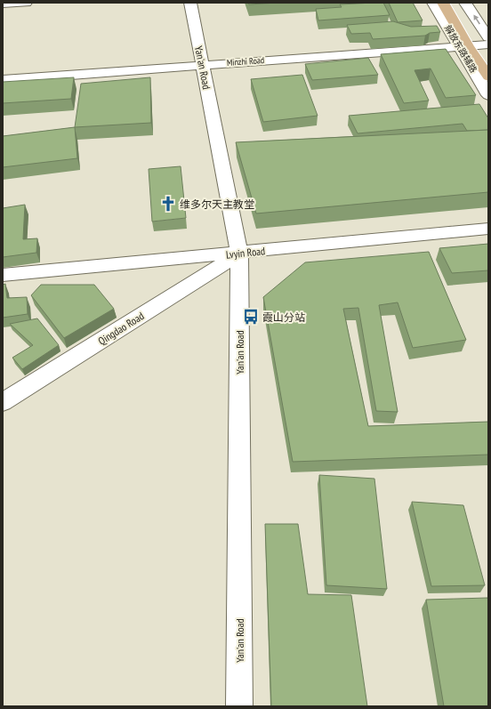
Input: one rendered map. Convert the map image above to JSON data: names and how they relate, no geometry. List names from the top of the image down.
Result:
{
  "streets": {
    "street": [
      "解放东路辅路",
      "Minzhi Road",
      "Yan'an Road",
      "Lvyin Road",
      "Qingdao Road"
    ]
  },
  "crossings": [
    ["Minzhi Road", "Yan'an Road"],
    ["Yan'an Road", "Lvyin Road"],
    ["Yan'an Road", "Qingdao Road"],
    ["Lvyin Road", "Qingdao Road"]
  ],
  "places": {
    "church": ["维多尔天主教堂"],
    "bus stop": ["霞山分站"]
  }
}
